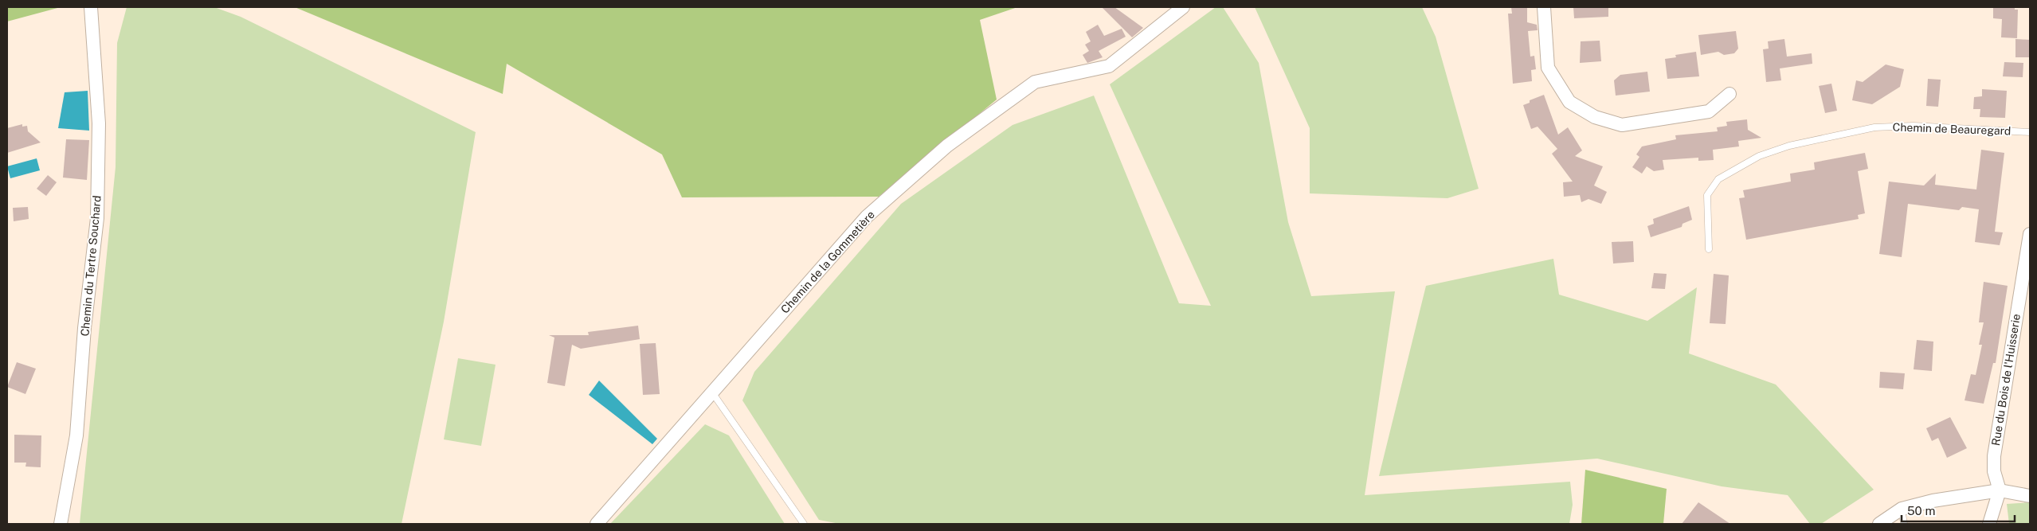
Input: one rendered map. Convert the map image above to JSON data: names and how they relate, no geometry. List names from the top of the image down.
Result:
{
  "streets": {
    "street": ["Chemin de la Gommetière", "Chemin du Tertre Souchard", "Rue du Bois de l'Huisserie"],
    "lane": ["Chemin de Beauregard"]
  },
  "scale_bar": "50 m"
}
